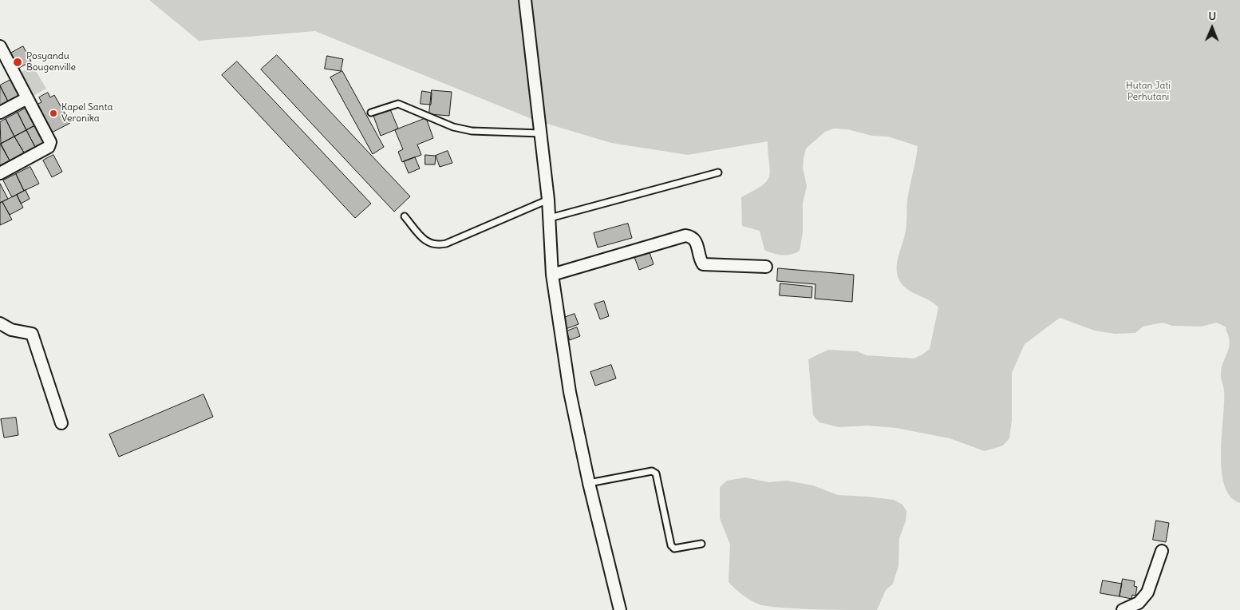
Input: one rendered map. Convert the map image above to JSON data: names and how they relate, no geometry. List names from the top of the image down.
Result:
{
  "parks": ["Hutan Jati Perhutani"],
  "places": ["Posyandu Bougenville", "Kapel Santa Veronika"],
  "north": "top"
}
